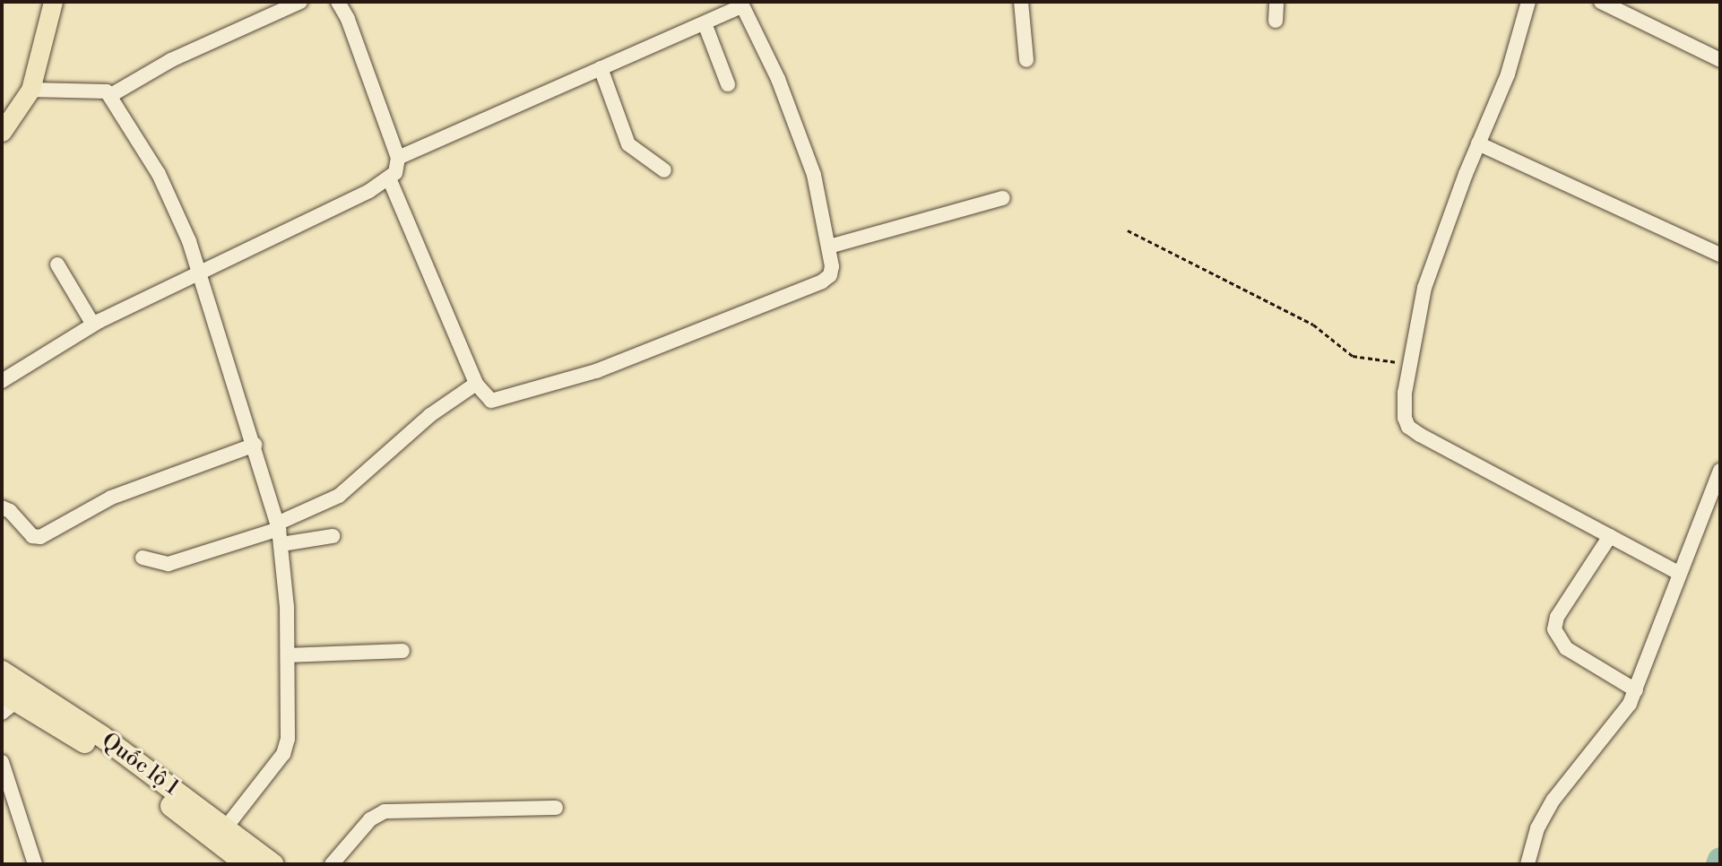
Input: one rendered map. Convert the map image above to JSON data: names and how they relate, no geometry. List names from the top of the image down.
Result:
{
  "streets": {
    "highway": ["Quốc lộ 1"]
  }
}
